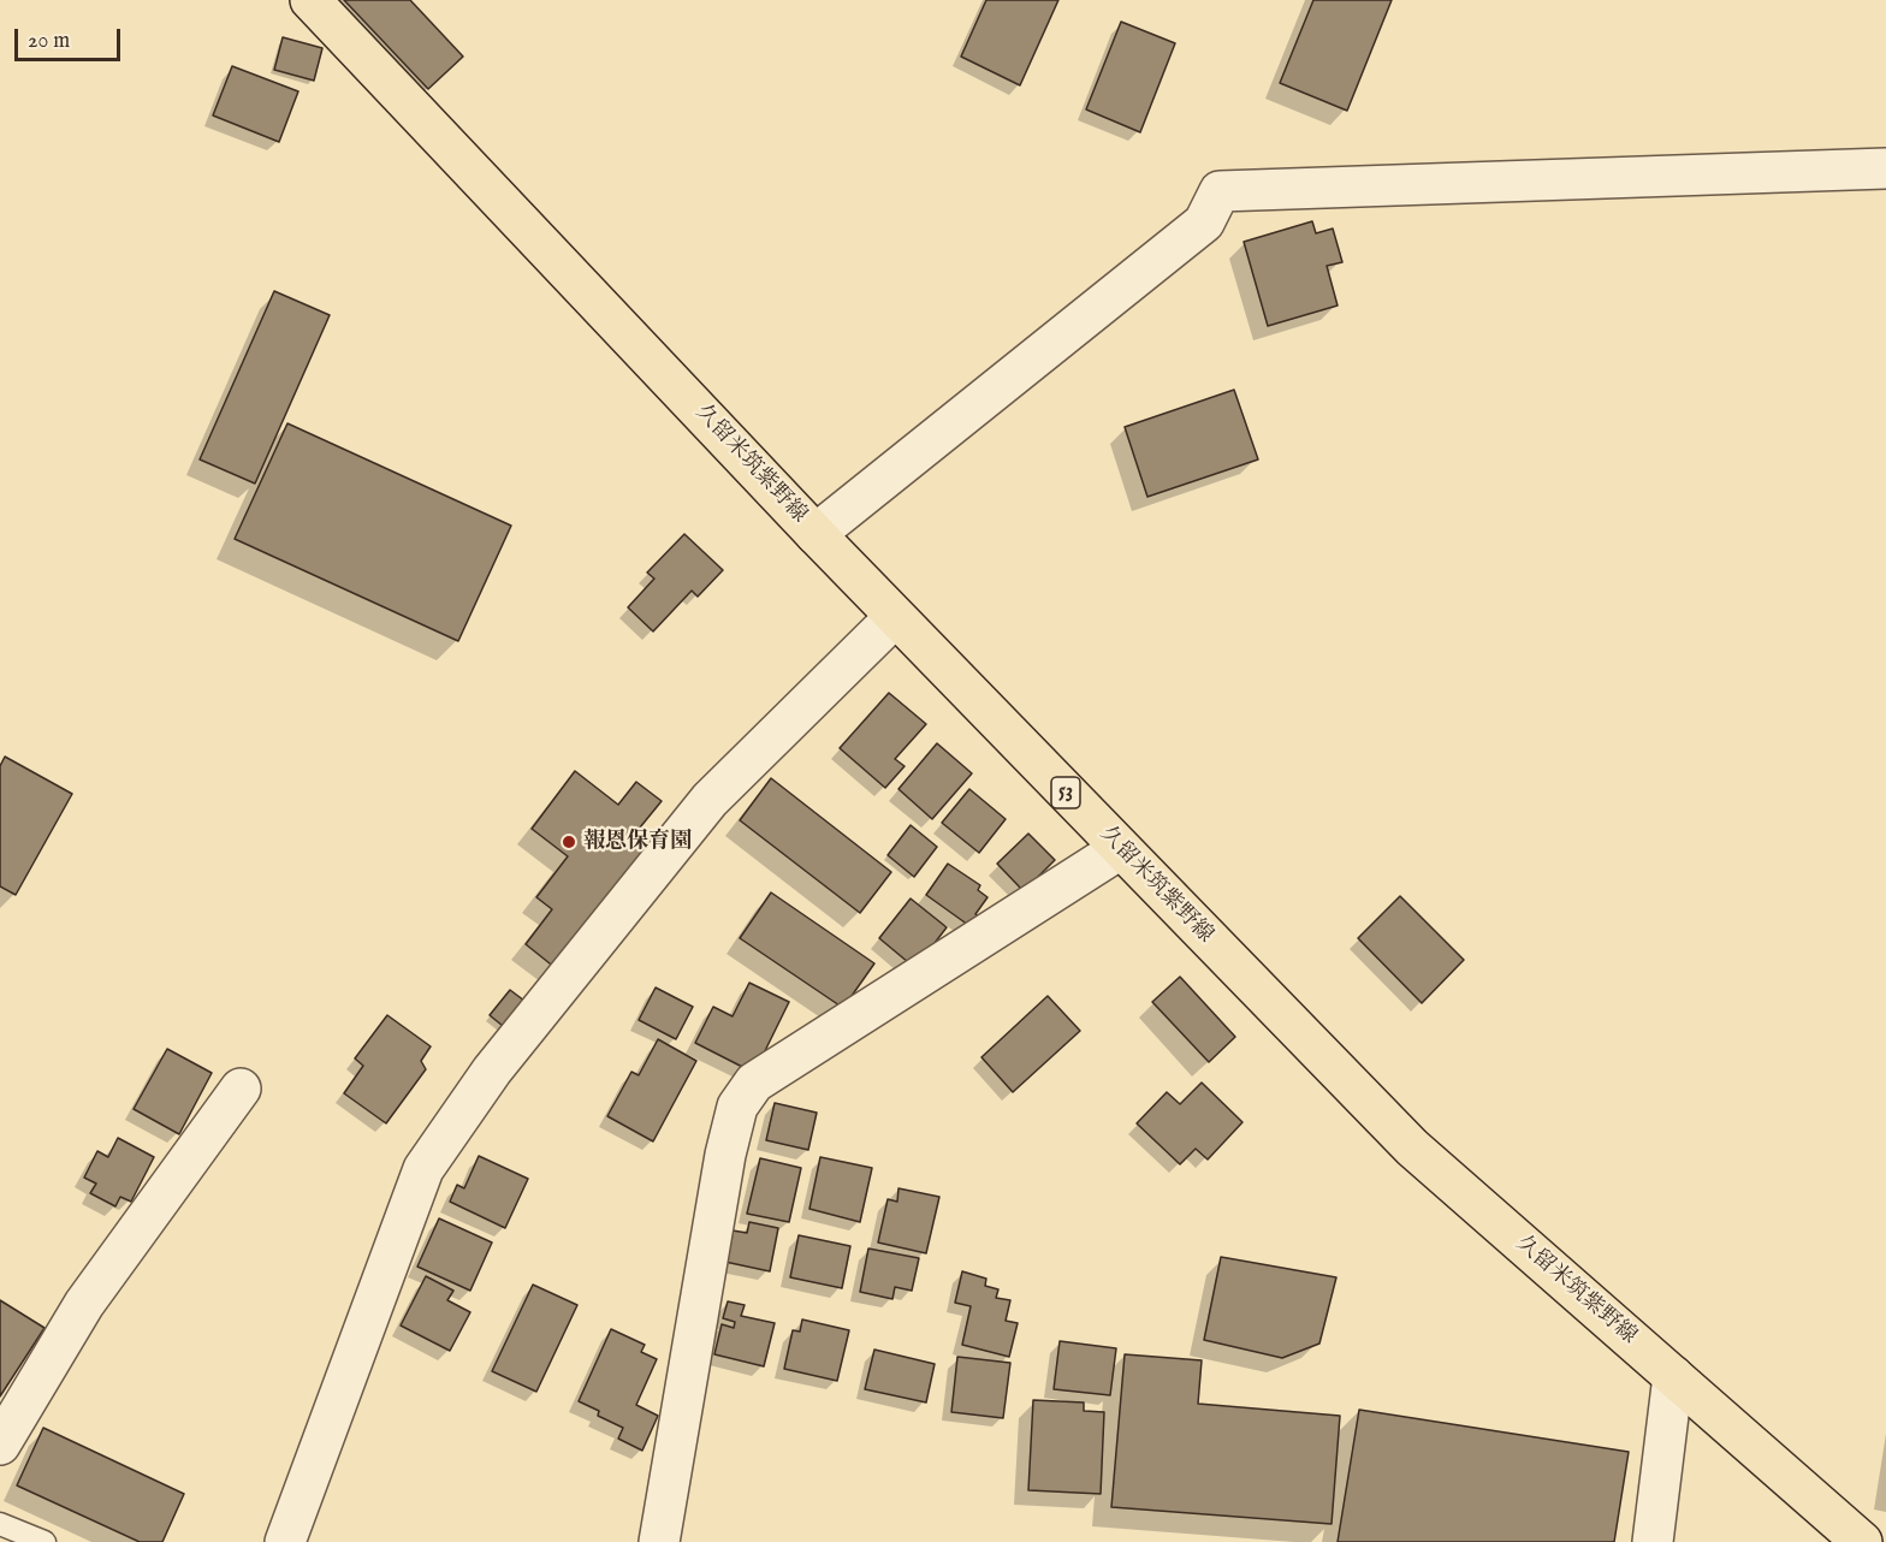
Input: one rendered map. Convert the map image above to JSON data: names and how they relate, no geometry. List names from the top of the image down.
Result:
{
  "streets": {
    "main road": ["久留米筑紫野線", "53"]
  },
  "places": ["報恩保育園"],
  "scale_bar": "20 m"
}
